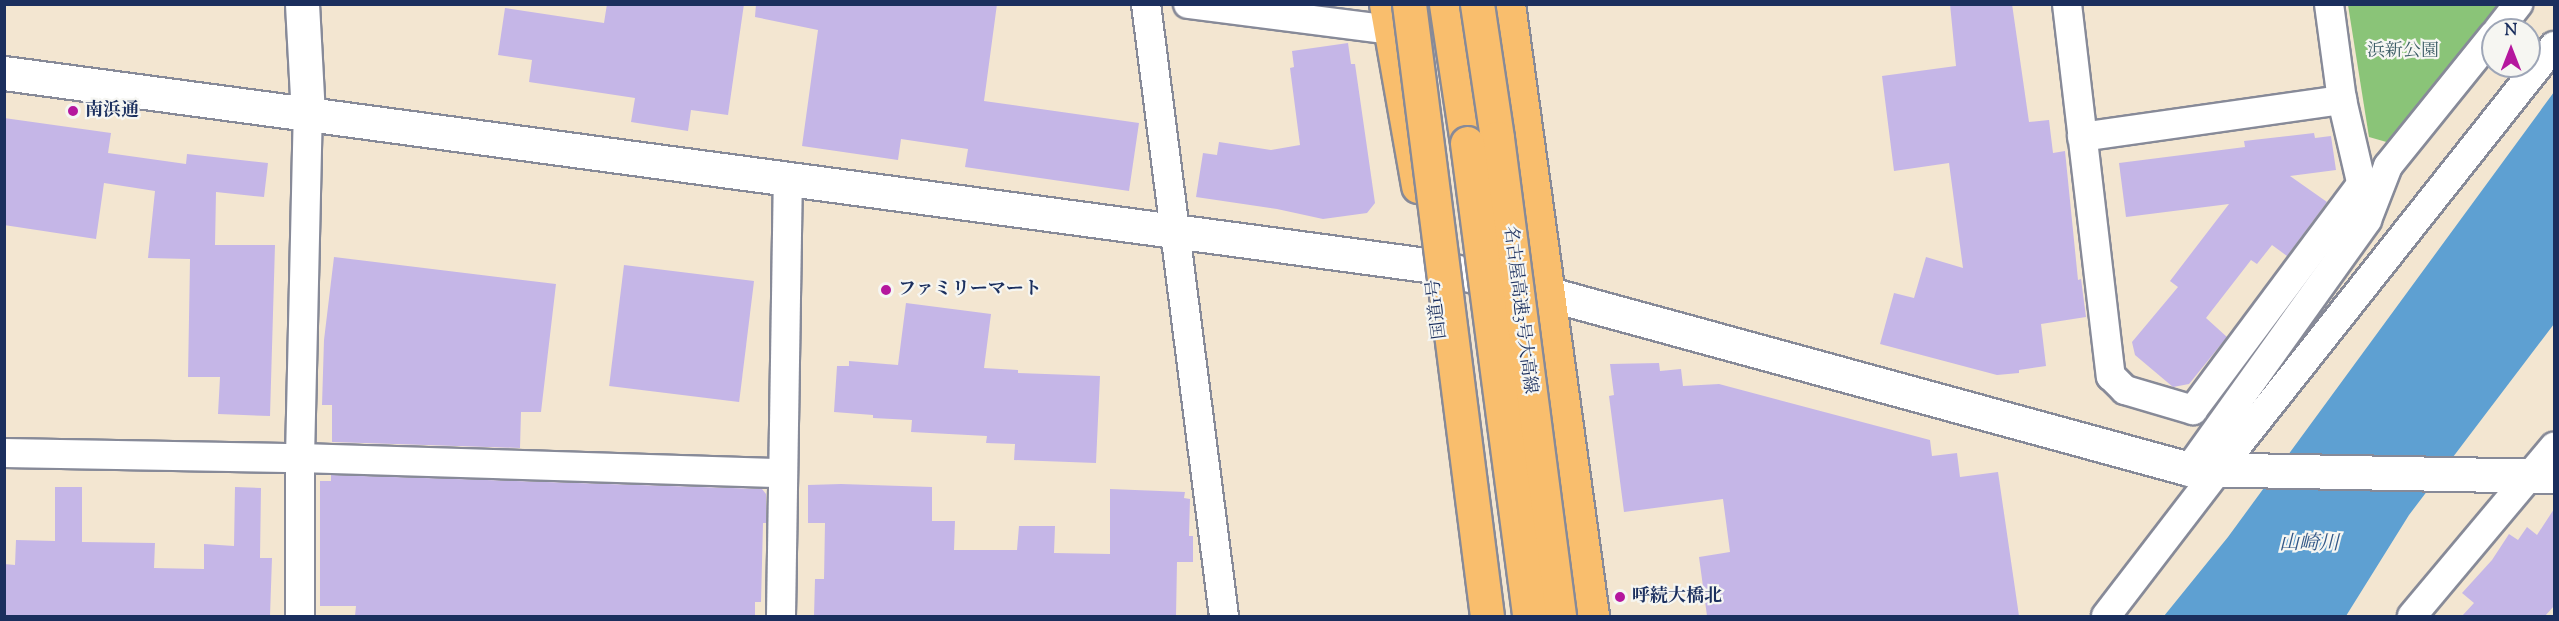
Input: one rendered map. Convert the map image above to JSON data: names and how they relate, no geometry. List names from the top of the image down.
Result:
{
  "streets": {
    "highway": ["国道1号", "名古屋高速3号大高線"]
  },
  "water": ["山崎川"],
  "parks": ["浜新公園"],
  "places": ["南浜通", "ファミリーマート", "呼続大橋北"],
  "north": "top"
}
